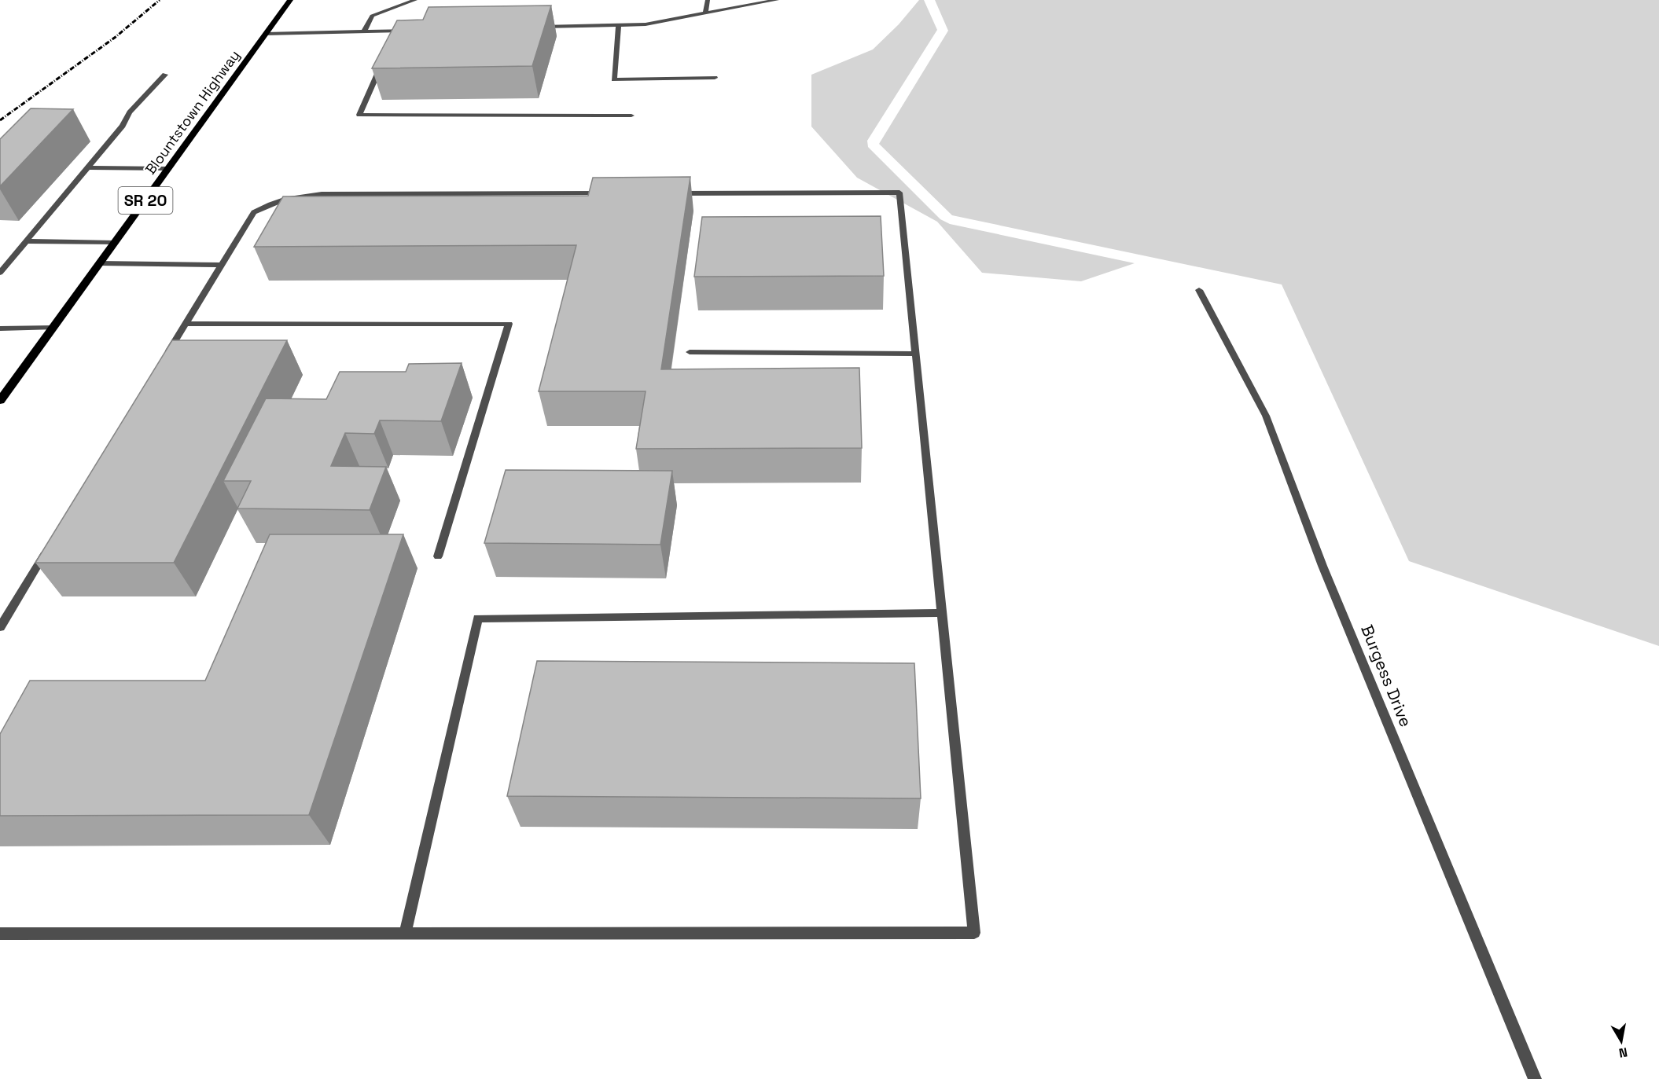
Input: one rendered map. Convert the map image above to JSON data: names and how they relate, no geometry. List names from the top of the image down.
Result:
{
  "streets": {
    "main road": ["Blountstown Highway", "SR 20"],
    "street": ["Burgess Drive"]
  },
  "north": "bottom"
}
